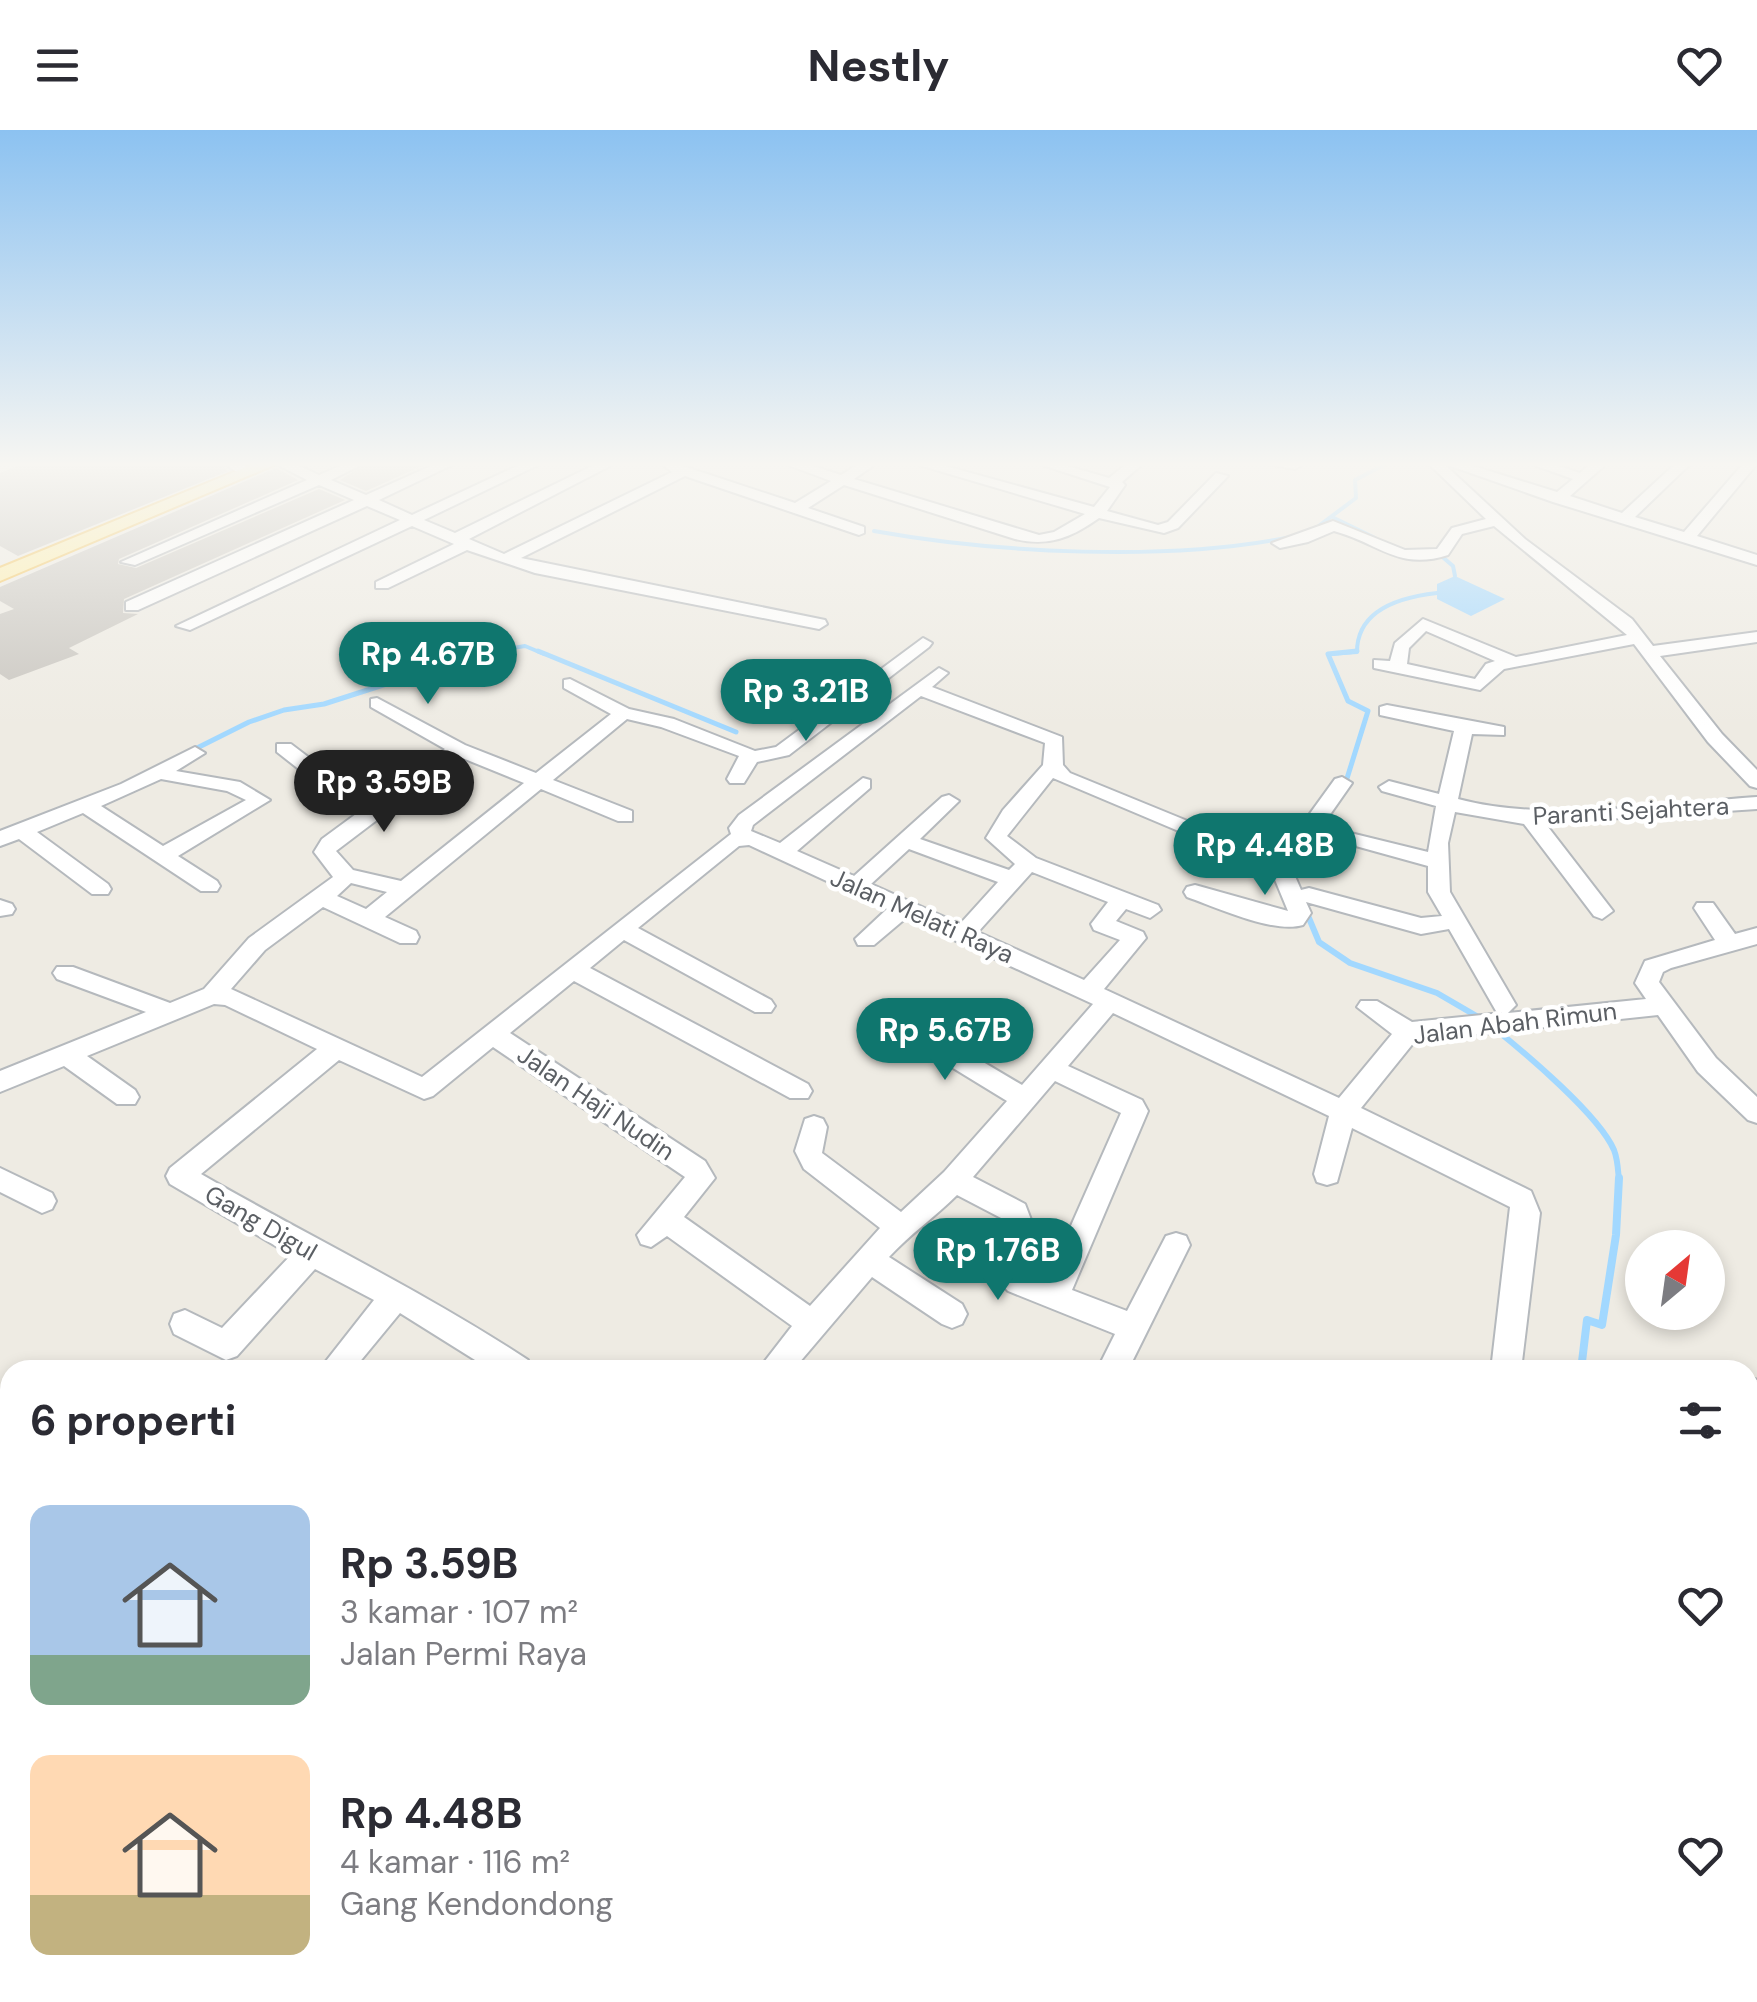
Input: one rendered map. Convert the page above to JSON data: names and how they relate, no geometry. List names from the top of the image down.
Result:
{
  "streets": {
    "street": [
      "Paranti Sejahtera",
      "Jalan Melati Raya",
      "Jalan Abah Rimun",
      "Jalan Haji Nudin",
      "Gang Digul"
    ]
  },
  "crossings": [
    ["Jalan Melati Raya", "Jalan Abah Rimun"]
  ],
  "north": "top right",
  "page": {
    "header": "Nestly",
    "price": [
      "Rp 4.67B",
      "Rp 3.21B",
      "Rp 3.59B",
      "Rp 4.48B",
      "Rp 5.67B",
      "Rp 1.76B"
    ],
    "heading": "6 properti",
    "list": [
      {
        "name": "Rp 3.59B",
        "note": "3 kamar · 107 m² · Jalan Permi Raya"
      },
      {
        "name": "Rp 4.48B",
        "note": "4 kamar · 116 m² · Gang Kendondong"
      }
    ]
  }
}
